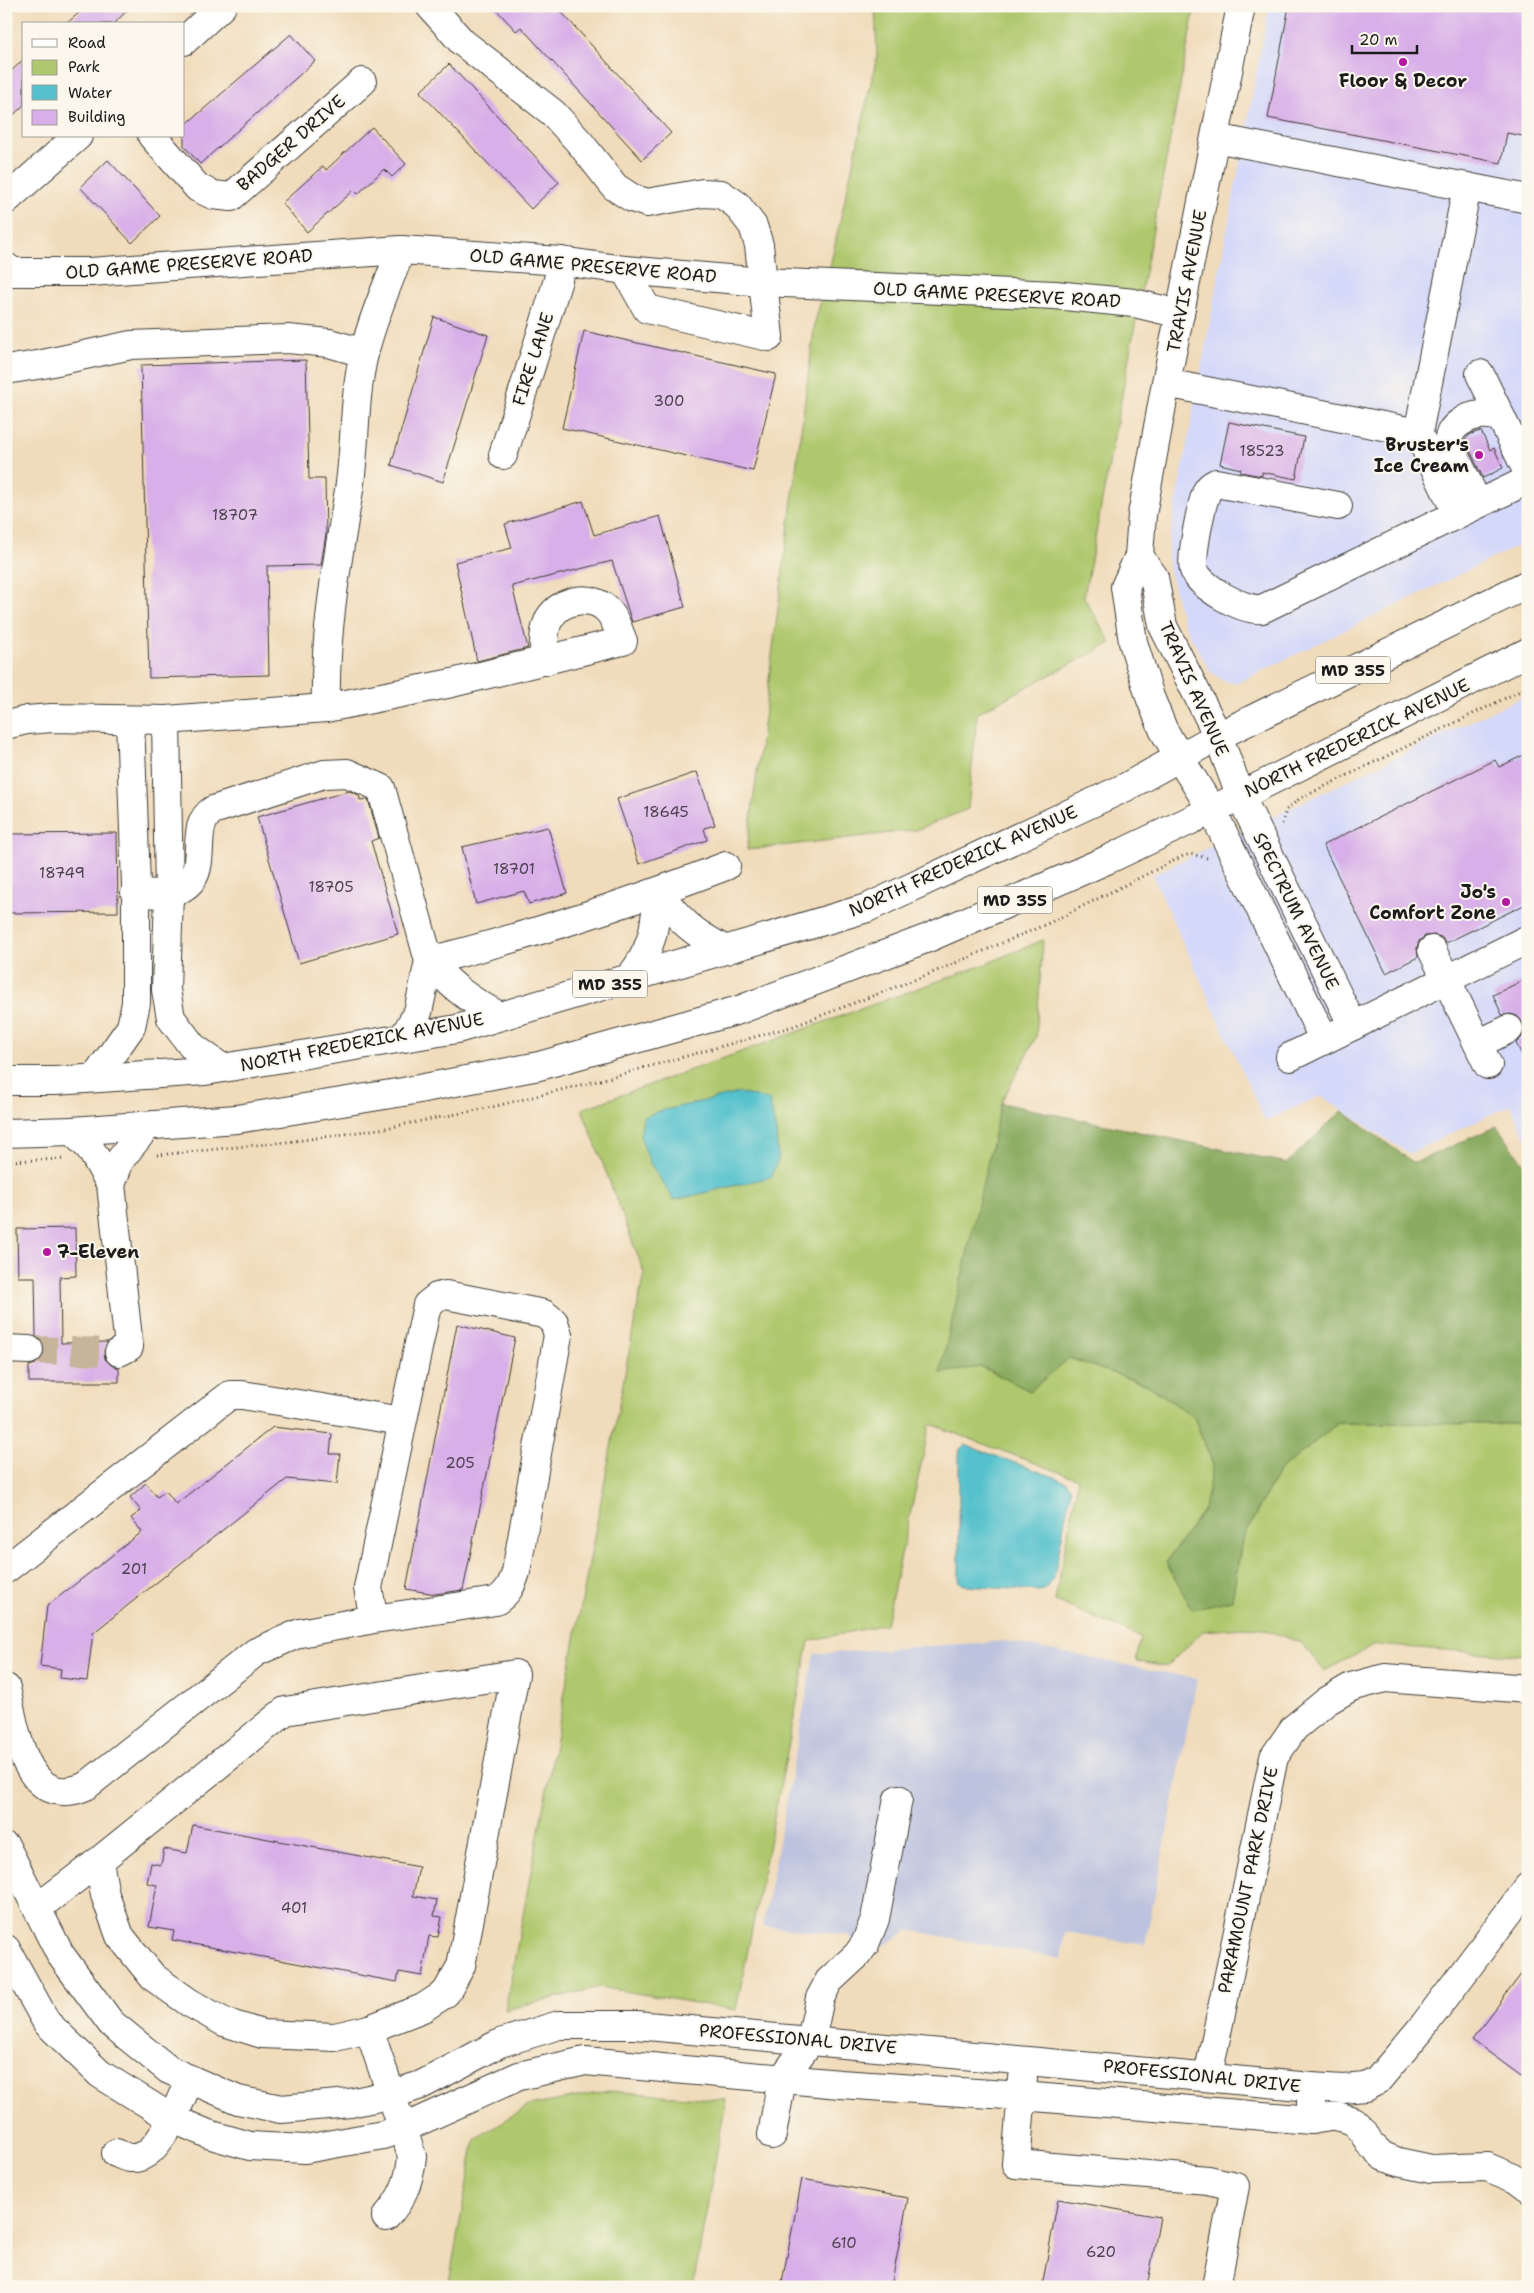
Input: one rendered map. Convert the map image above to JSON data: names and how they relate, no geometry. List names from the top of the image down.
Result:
{
  "streets": {
    "street": [
      "BADGER DRIVE",
      "OLD GAME PRESERVE ROAD",
      "TRAVIS AVENUE",
      "FIRE LANE",
      "MD 355",
      "NORTH FREDERICK AVENUE",
      "SPECTRUM AVENUE",
      "PARAMOUNT PARK DRIVE",
      "PROFESSIONAL DRIVE"
    ]
  },
  "crossings": [
    ["OLD GAME PRESERVE ROAD", "TRAVIS AVENUE"],
    ["OLD GAME PRESERVE ROAD", "FIRE LANE"],
    ["TRAVIS AVENUE", "NORTH FREDERICK AVENUE"],
    ["TRAVIS AVENUE", "SPECTRUM AVENUE"],
    ["NORTH FREDERICK AVENUE", "SPECTRUM AVENUE"],
    ["PARAMOUNT PARK DRIVE", "PROFESSIONAL DRIVE"]
  ],
  "places": [
    "Floor & Decor",
    "Bruster's Ice Cream",
    "Jo's Comfort Zone",
    "7-Eleven"
  ],
  "house_numbers": [
    "300",
    "18523",
    "18707",
    "18645",
    "18701",
    "18749",
    "18705",
    "205",
    "201",
    "401",
    "610",
    "620"
  ],
  "legend": [
    "Road",
    "Park",
    "Water",
    "Building"
  ],
  "scale_bar": "20 m"
}
